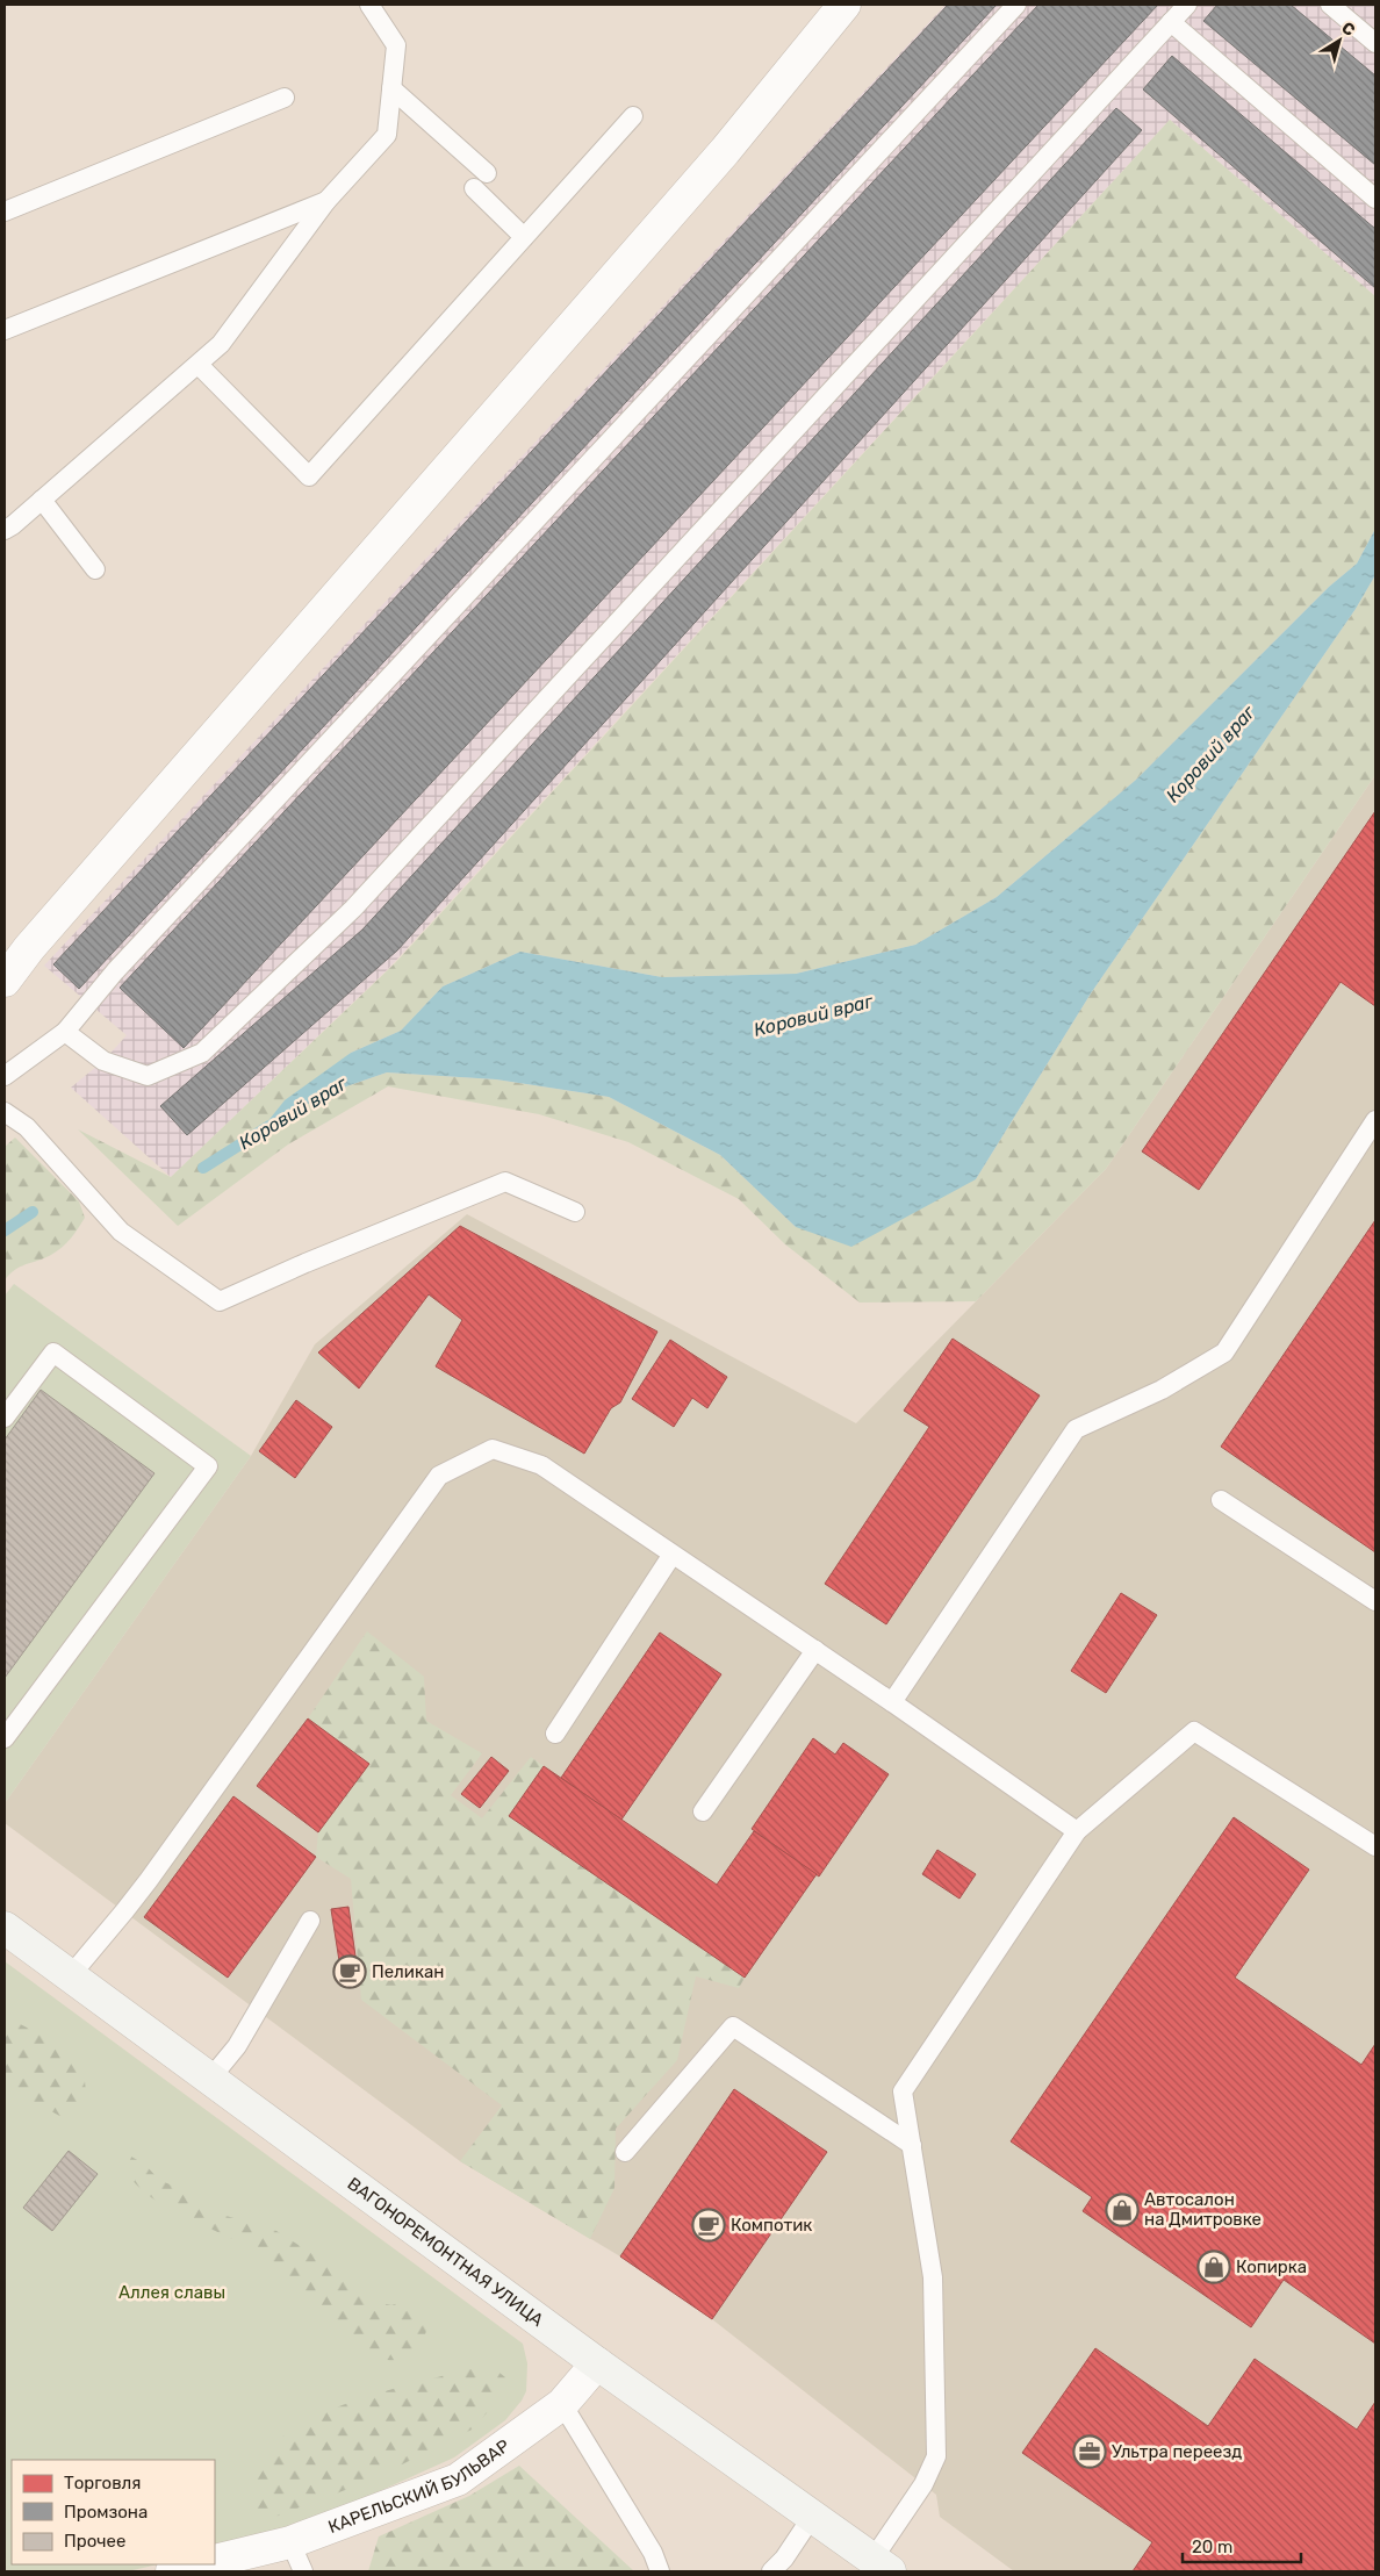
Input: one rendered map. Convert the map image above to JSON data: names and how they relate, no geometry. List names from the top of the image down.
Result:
{
  "streets": {
    "street": ["ВАГОНОРЕМОНТНАЯ УЛИЦА", "КАРЕЛЬСКИЙ БУЛЬВАР"]
  },
  "crossings": [
    ["ВАГОНОРЕМОНТНАЯ УЛИЦА", "КАРЕЛЬСКИЙ БУЛЬВАР"]
  ],
  "water": ["Коровий враг"],
  "parks": ["Аллея славы"],
  "places": {
    "cafe": ["Пеликан", "Компотик"],
    "shop": ["Автосалон на Дмитровке", "Копирка"],
    "office": ["Ультра переезд"]
  },
  "legend": ["Торговля", "Промзона", "Прочее"],
  "scale_bar": "20 m",
  "north": "top right"
}
